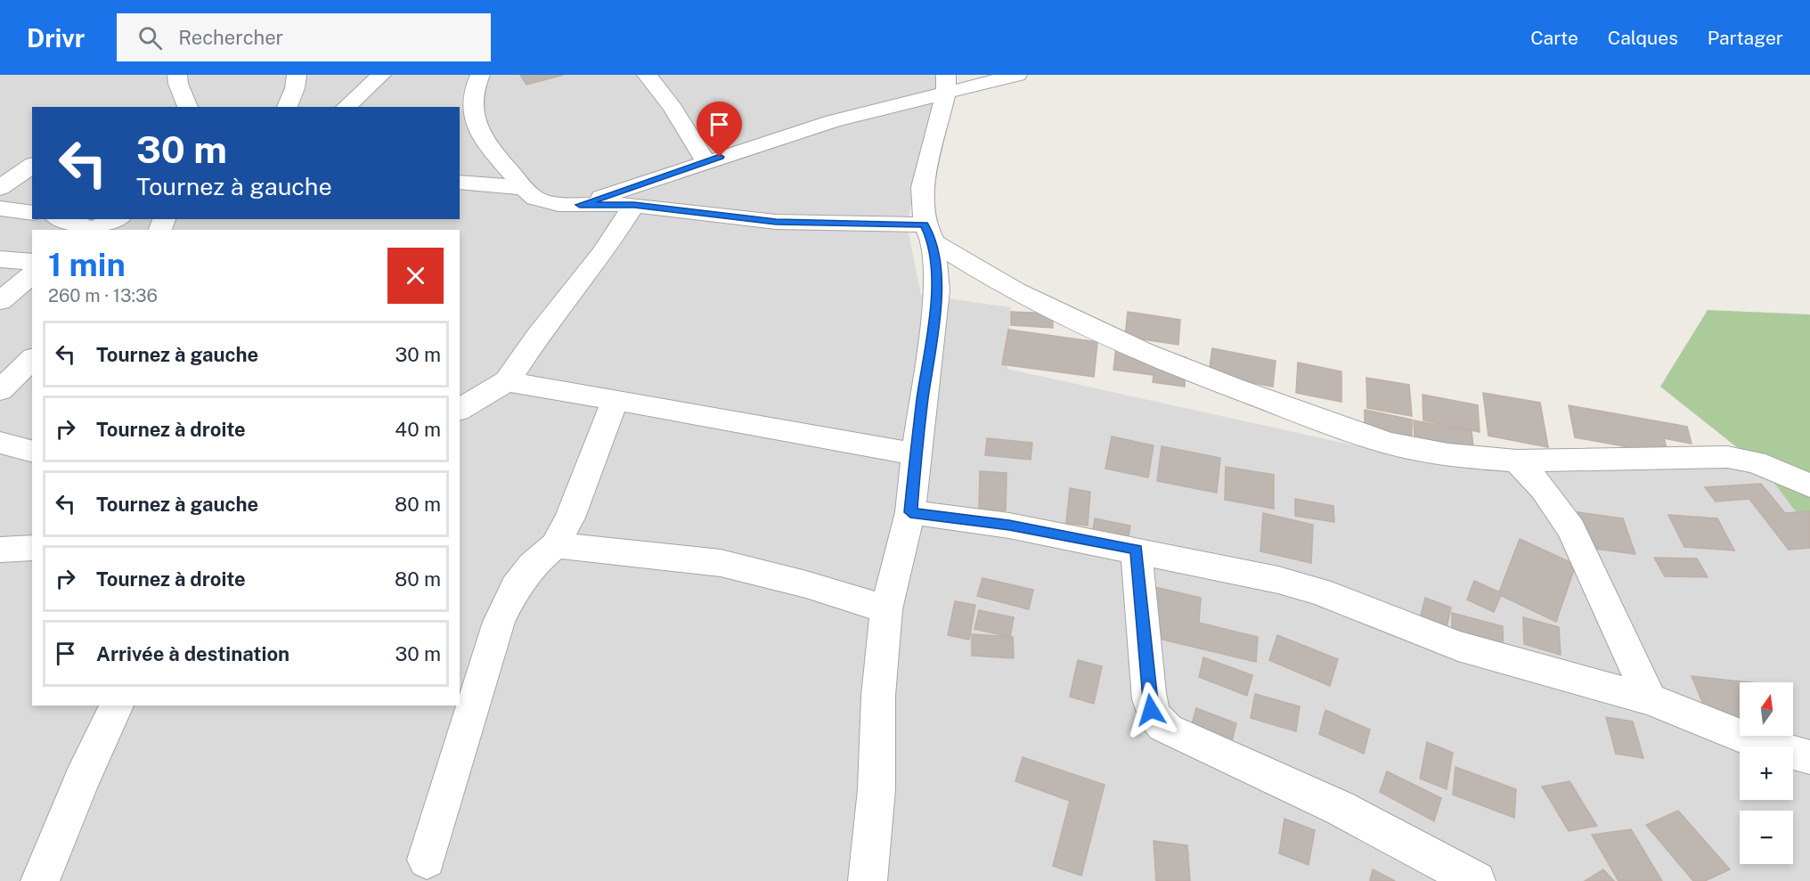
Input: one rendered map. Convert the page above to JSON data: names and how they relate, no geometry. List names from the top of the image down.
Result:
{
  "north": "top",
  "page": {
    "header": "Drivr",
    "search": "Rechercher",
    "nav": ["Carte", "Calques", "Partager"],
    "turn": ["30 m", "Tournez à gauche"],
    "heading": ["1 min", "260 m · 13:36"],
    "list": [
      {
        "name": "Tournez à gauche",
        "value": "30 m"
      },
      {
        "name": "Tournez à droite",
        "value": "40 m"
      },
      {
        "name": "Tournez à gauche",
        "value": "80 m"
      },
      {
        "name": "Tournez à droite",
        "value": "80 m"
      },
      {
        "name": "Arrivée à destination",
        "value": "30 m"
      }
    ],
    "map_buttons": ["+", "−"]
  }
}
